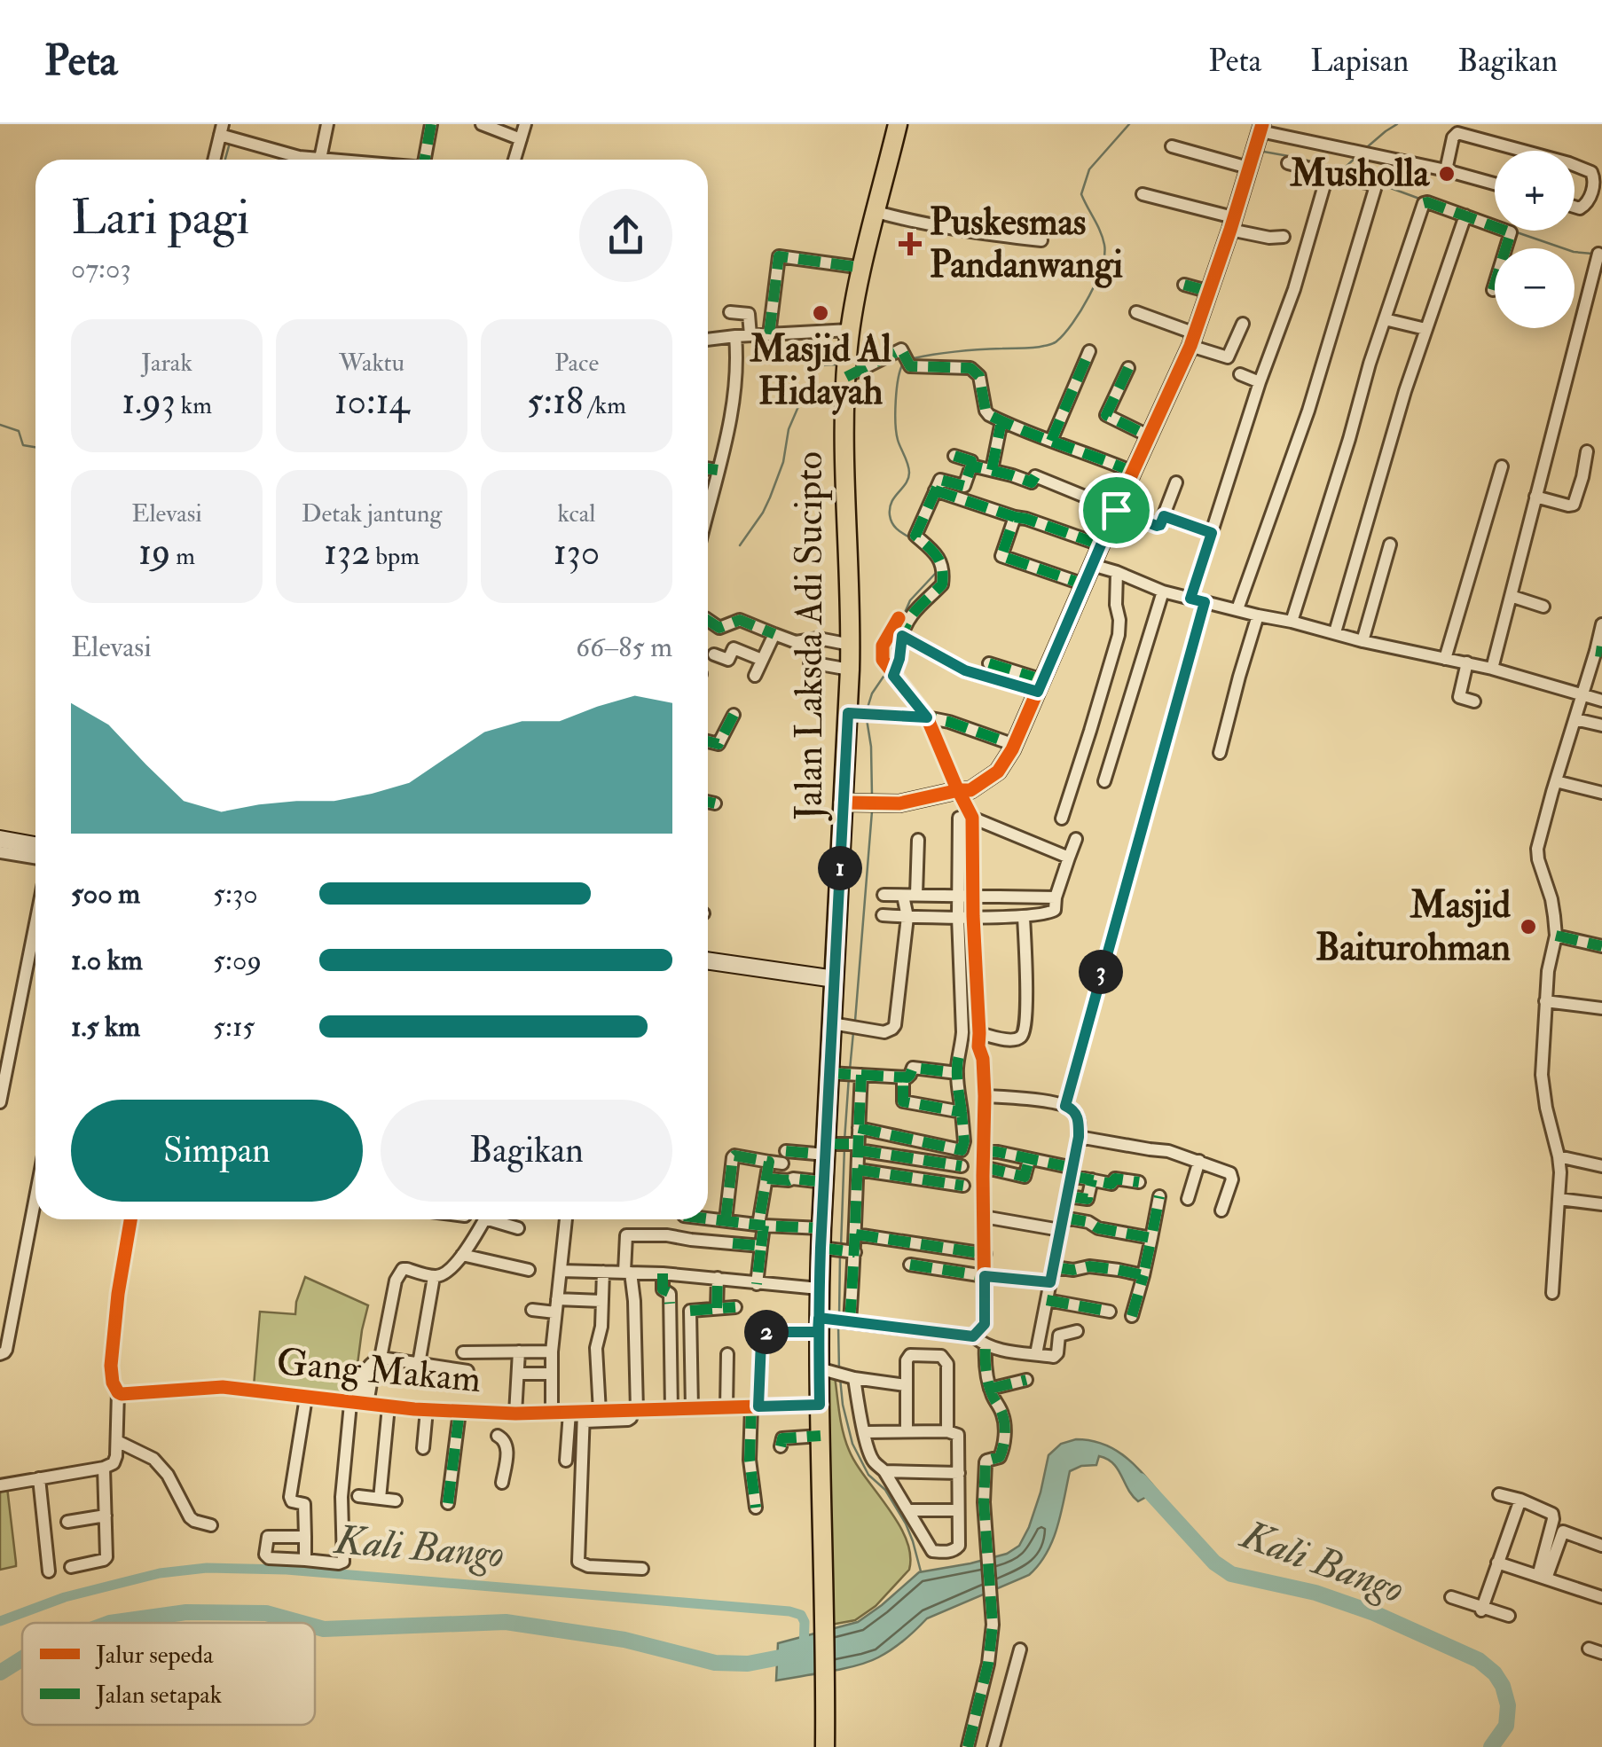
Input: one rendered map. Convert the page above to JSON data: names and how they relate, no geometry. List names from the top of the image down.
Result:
{
  "streets": {
    "main road": ["Jalan Laksda Adi Sucipto"],
    "street": ["Gang Makam"]
  },
  "crossings": [
    ["Jalan Laksda Adi Sucipto", "Gang Makam"]
  ],
  "water": ["Kali Bango"],
  "places": {
    "other": ["Musholla", "Masjid Al Hidayah", "Masjid Baiturohman"],
    "health": ["Puskesmas Pandanwangi"]
  },
  "legend": ["Jalur sepeda", "Jalan setapak"],
  "page": {
    "header": "Peta",
    "nav": ["Peta", "Lapisan", "Bagikan"],
    "map_buttons": ["+", "−"],
    "heading": ["Lari pagi", "07:03"],
    "stats": [
      ["Jarak", "1.93 km"],
      ["Waktu", "10:14"],
      ["Pace", "5:18 /km"],
      ["Elevasi", "19 m"],
      ["Detak jantung", "132 bpm"],
      ["kcal", "130"]
    ],
    "chart": ["Elevasi", "66–85 m"],
    "pins": ["1", "3", "2"],
    "list": [
      {
        "name": "500 m",
        "note": "5:30"
      },
      {
        "name": "1.0 km",
        "note": "5:09"
      },
      {
        "name": "1.5 km",
        "note": "5:15"
      }
    ],
    "buttons": ["Simpan", "Bagikan"]
  }
}
